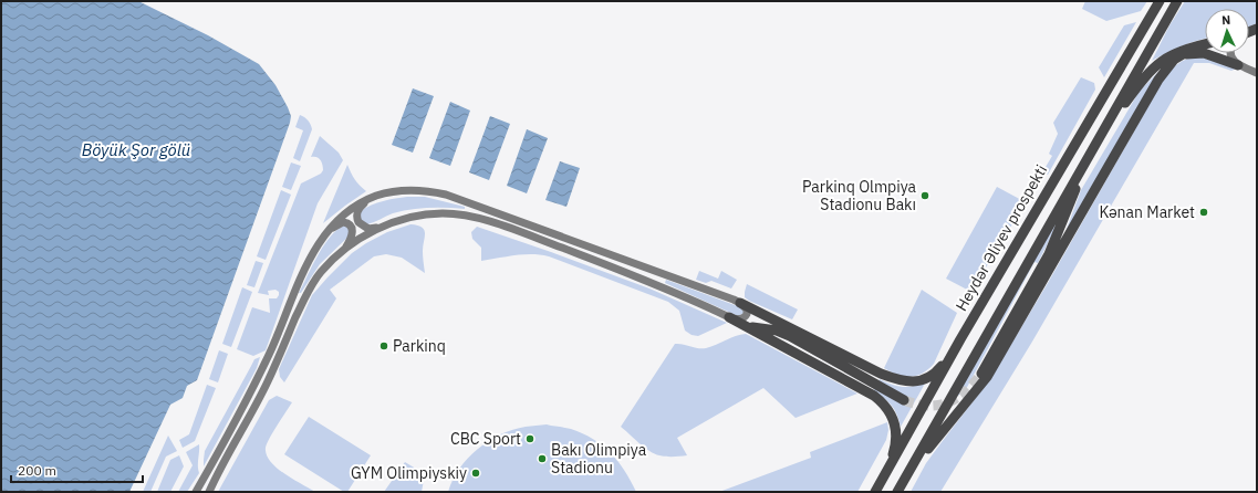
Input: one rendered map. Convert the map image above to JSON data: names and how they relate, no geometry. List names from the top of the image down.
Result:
{
  "streets": {
    "highway": ["Heydər Əliyev prospekti"]
  },
  "water": ["Böyük Şor gölü"],
  "places": [
    "Parkinq Olmpiya Stadionu Bakı",
    "Kənan Market",
    "Parkinq",
    "CBC Sport",
    "Bakı Olimpiya Stadionu",
    "GYM Olimpiyskiy"
  ],
  "scale_bar": "200 m",
  "north": "top"
}
